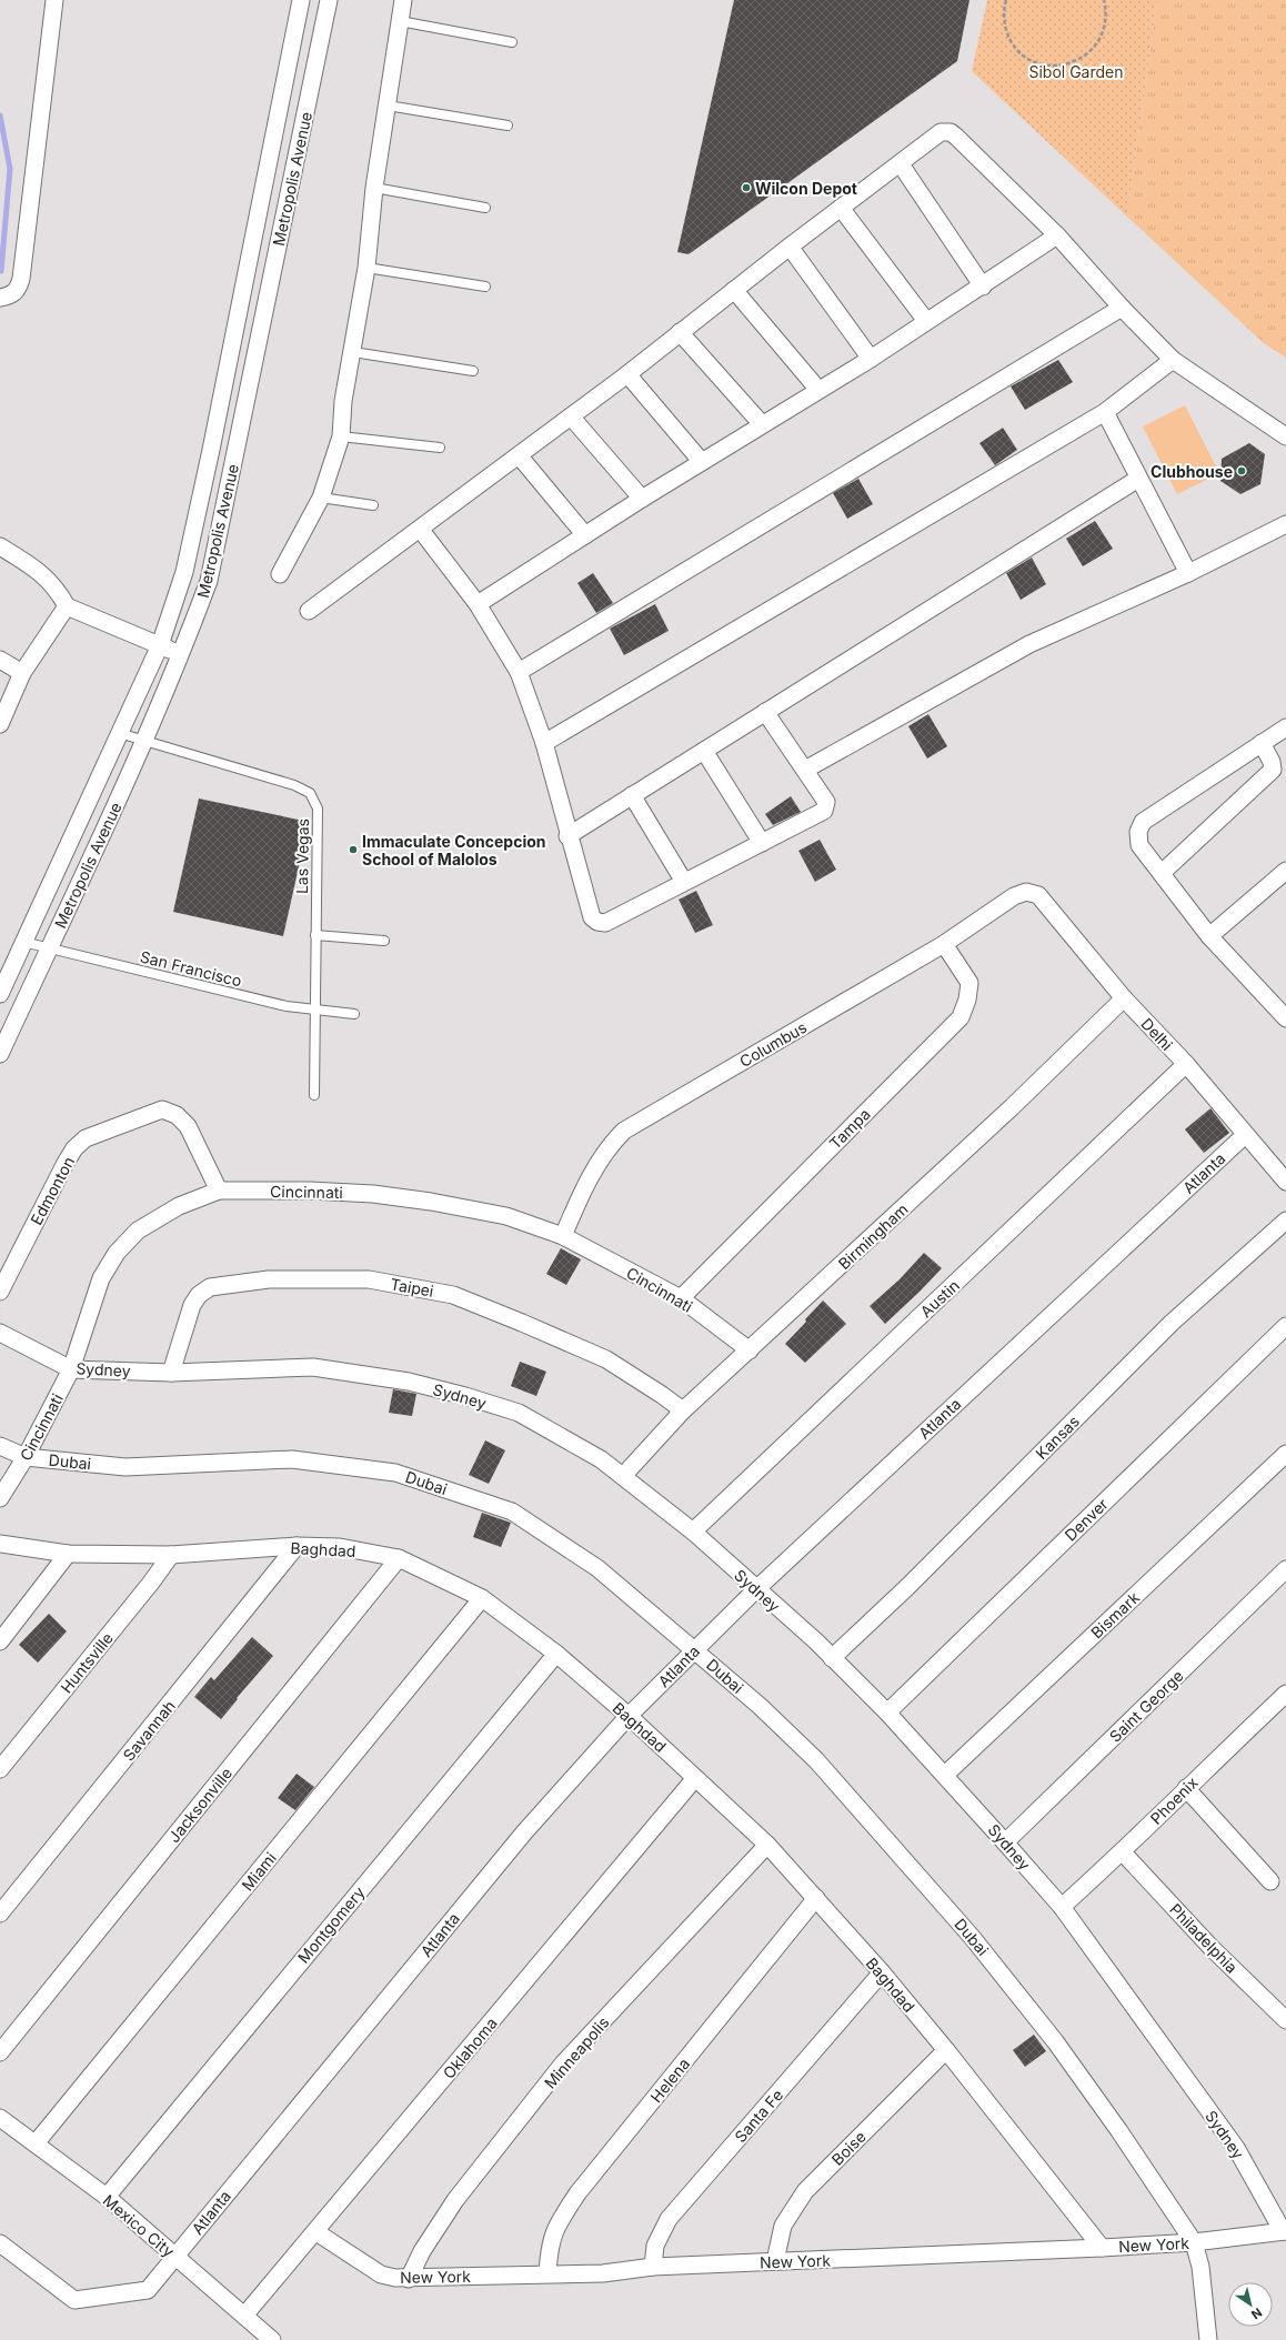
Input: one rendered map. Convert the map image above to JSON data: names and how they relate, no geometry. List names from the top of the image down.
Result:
{
  "streets": {
    "street": [
      "Metropolis Avenue",
      "Delhi",
      "Columbus",
      "Tampa",
      "Atlanta",
      "Edmonton",
      "Cincinnati",
      "Birmingham",
      "Taipei",
      "Austin",
      "Sydney",
      "Kansas",
      "Dubai",
      "Denver",
      "Baghdad",
      "Bismark",
      "Huntsville",
      "Saint George",
      "Savannah",
      "Phoenix",
      "Jacksonville",
      "Miami",
      "Montgomery",
      "Philadelphia",
      "Oklahoma",
      "Minneapolis",
      "Helena",
      "Santa Fe",
      "Boise",
      "Mexico City",
      "New York"
    ],
    "lane": ["Las Vegas", "San Francisco"]
  },
  "crossings": [
    ["Metropolis Avenue", "Las Vegas"],
    ["Metropolis Avenue", "San Francisco"],
    ["Las Vegas", "San Francisco"],
    ["Delhi", "Columbus"],
    ["Delhi", "Atlanta"],
    ["Delhi", "Birmingham"],
    ["Delhi", "Austin"],
    ["Columbus", "Tampa"],
    ["Columbus", "Cincinnati"],
    ["Tampa", "Cincinnati"],
    ["Atlanta", "Sydney"],
    ["Atlanta", "Dubai"],
    ["Atlanta", "Baghdad"],
    ["Atlanta", "Mexico City"],
    ["Edmonton", "Cincinnati"],
    ["Cincinnati", "Birmingham"],
    ["Cincinnati", "Sydney"],
    ["Cincinnati", "Dubai"],
    ["Birmingham", "Taipei"],
    ["Birmingham", "Sydney"],
    ["Taipei", "Sydney"],
    ["Austin", "Sydney"],
    ["Sydney", "Kansas"],
    ["Sydney", "Denver"],
    ["Sydney", "Bismark"],
    ["Sydney", "Saint George"],
    ["Sydney", "Phoenix"],
    ["Sydney", "New York"],
    ["Dubai", "New York"],
    ["Baghdad", "Huntsville"],
    ["Baghdad", "Savannah"],
    ["Baghdad", "Jacksonville"],
    ["Baghdad", "Miami"],
    ["Baghdad", "Montgomery"],
    ["Baghdad", "Oklahoma"],
    ["Baghdad", "Minneapolis"],
    ["Baghdad", "Helena"],
    ["Baghdad", "Santa Fe"],
    ["Baghdad", "Boise"],
    ["Baghdad", "New York"],
    ["Phoenix", "Philadelphia"],
    ["Miami", "Mexico City"],
    ["Montgomery", "Mexico City"],
    ["Oklahoma", "Mexico City"],
    ["Oklahoma", "New York"],
    ["Minneapolis", "New York"],
    ["Helena", "New York"],
    ["Santa Fe", "New York"],
    ["Boise", "New York"]
  ],
  "parks": ["Sibol Garden"],
  "places": ["Wilcon Depot", "Clubhouse", "Immaculate Concepcion School of Malolos"],
  "north": "bottom right"
}
